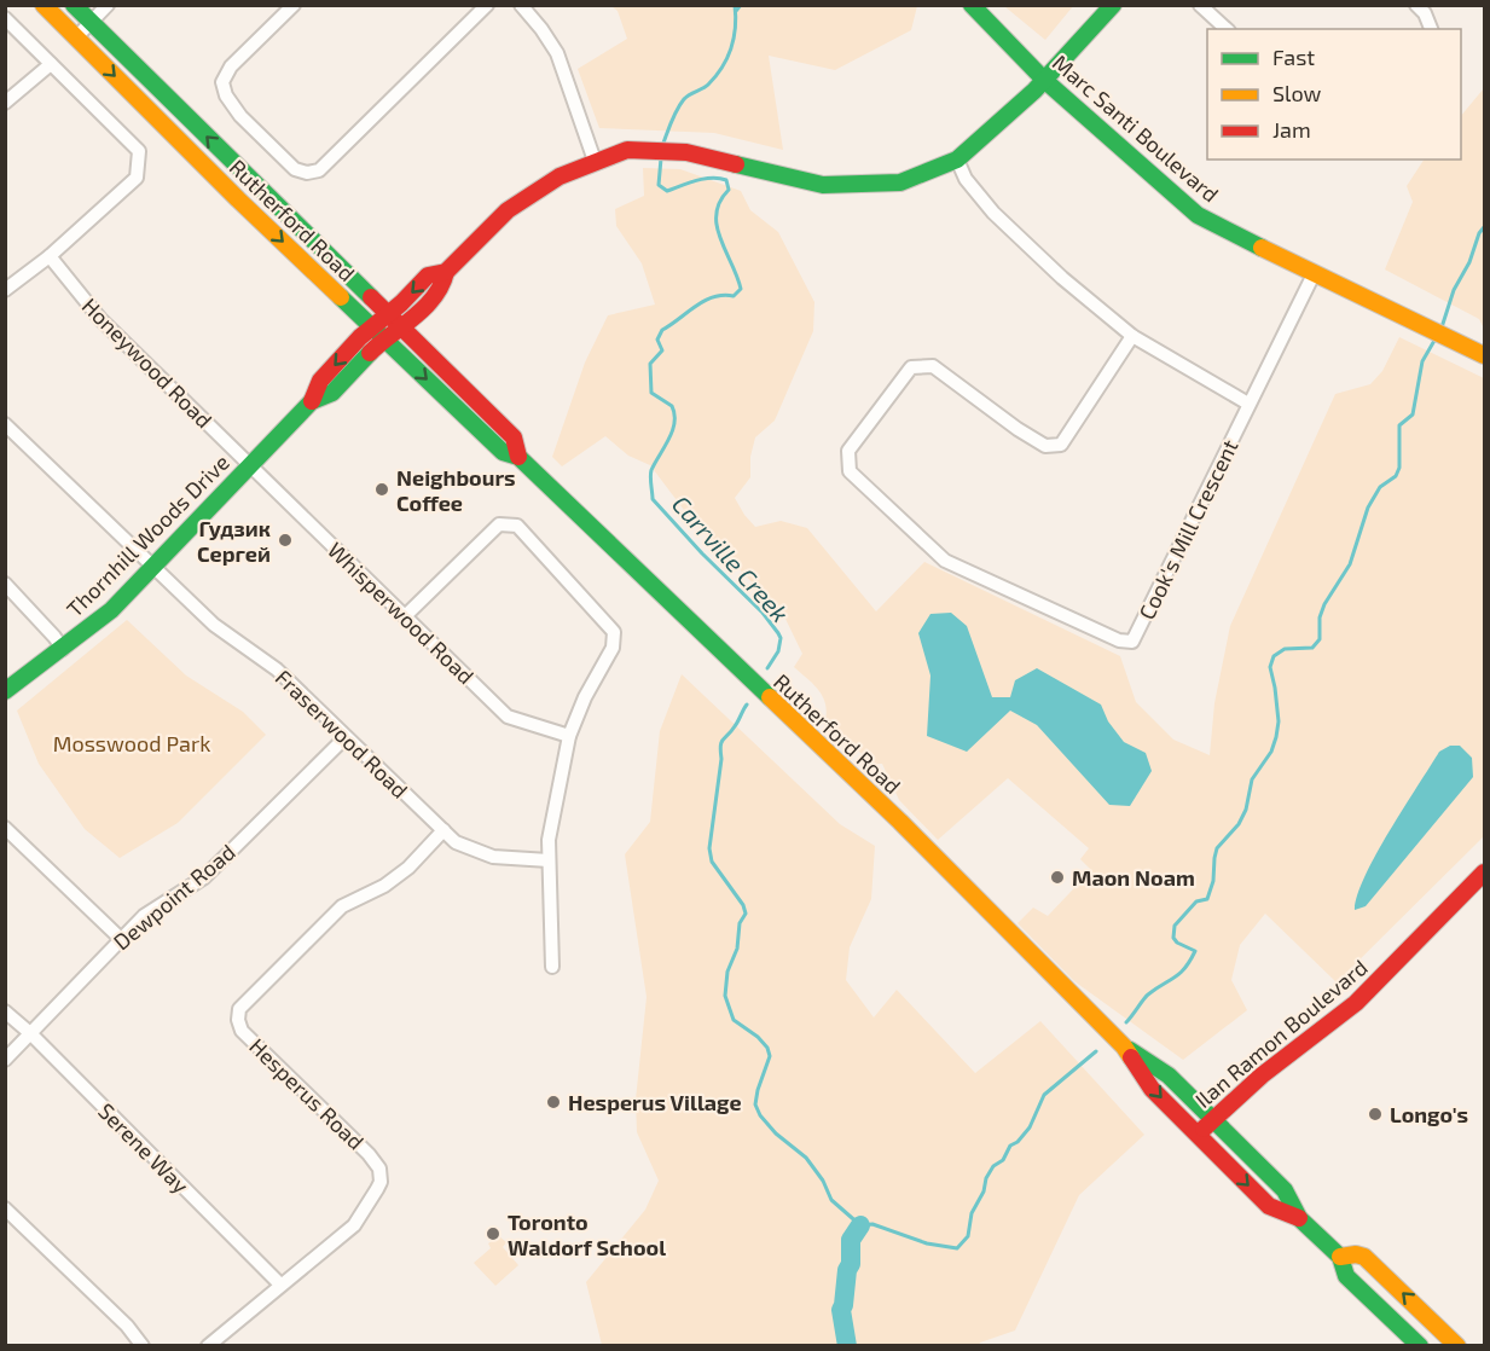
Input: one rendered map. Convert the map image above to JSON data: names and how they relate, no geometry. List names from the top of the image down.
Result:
{
  "streets": {
    "main road": [
      "Marc Santi Boulevard",
      "Rutherford Road",
      "Thornhill Woods Drive",
      "Ilan Ramon Boulevard"
    ],
    "street": [
      "Honeywood Road",
      "Cook's Mill Crescent",
      "Whisperwood Road",
      "Fraserwood Road",
      "Dewpoint Road",
      "Hesperus Road",
      "Serene Way"
    ]
  },
  "crossings": [
    ["Marc Santi Boulevard", "Cook's Mill Crescent"],
    ["Rutherford Road", "Thornhill Woods Drive"],
    ["Rutherford Road", "Ilan Ramon Boulevard"],
    ["Honeywood Road", "Thornhill Woods Drive"],
    ["Honeywood Road", "Whisperwood Road"],
    ["Thornhill Woods Drive", "Whisperwood Road"],
    ["Thornhill Woods Drive", "Fraserwood Road"],
    ["Fraserwood Road", "Dewpoint Road"],
    ["Fraserwood Road", "Hesperus Road"],
    ["Dewpoint Road", "Serene Way"],
    ["Hesperus Road", "Serene Way"]
  ],
  "water": ["Carrville Creek"],
  "parks": ["Mosswood Park"],
  "places": [
    "Neighbours Coffee",
    "Гудзик Сергей",
    "Maon Noam",
    "Hesperus Village",
    "Longo's",
    "Toronto Waldorf School"
  ],
  "legend": ["Fast", "Slow", "Jam"]
}
